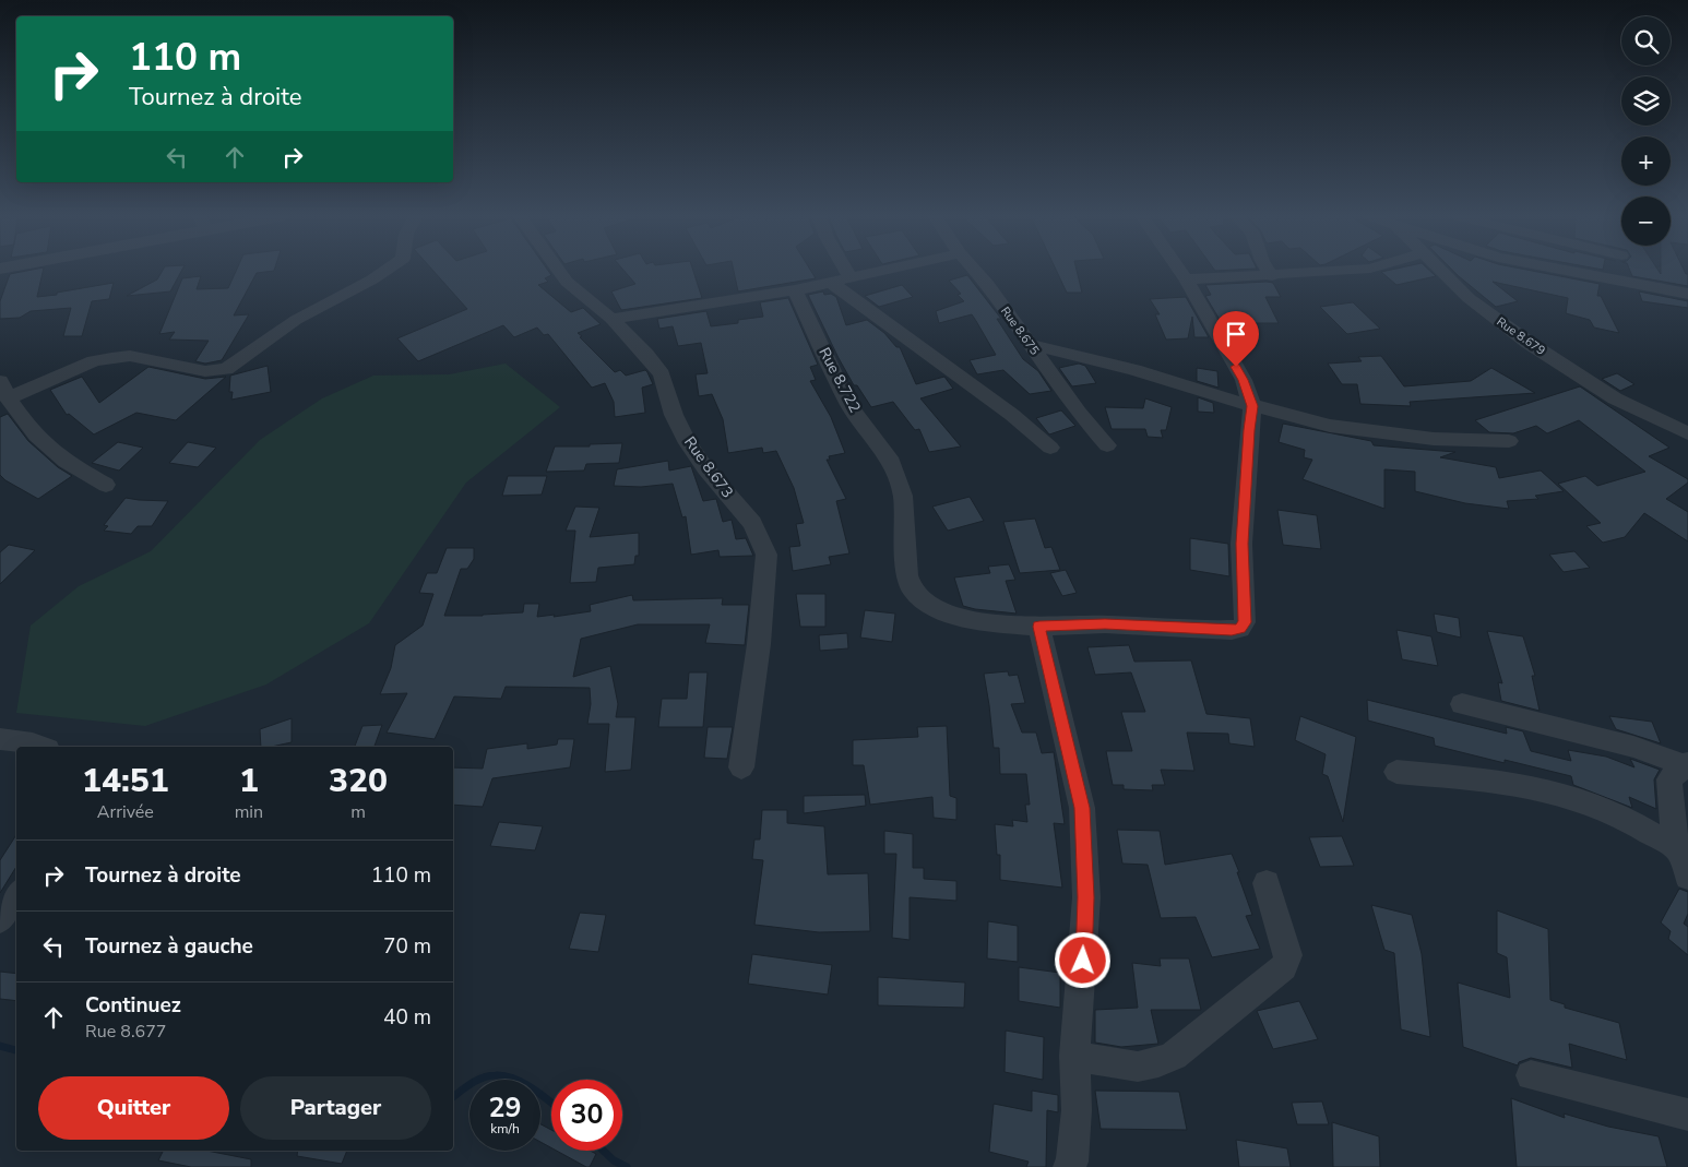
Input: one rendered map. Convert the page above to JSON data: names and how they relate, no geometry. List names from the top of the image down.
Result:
{
  "streets": {
    "street": [
      "Rue 8.675",
      "Rue 8.679",
      "Rue 8.722",
      "Rue 8.673"
    ]
  },
  "page": {
    "map_buttons": ["+", "−"],
    "turn": ["110 m", "Tournez à droite"],
    "eta": [
      "14:51",
      "Arrivée",
      "1",
      "min",
      "320",
      "m"
    ],
    "list": [
      {
        "name": "Tournez à droite",
        "value": "110 m"
      },
      {
        "name": "Tournez à gauche",
        "value": "70 m"
      },
      {
        "name": "Continuez",
        "note": "Rue 8.677",
        "value": "40 m"
      }
    ],
    "buttons": ["Quitter", "Partager"],
    "speed": "29 km/h",
    "limit": "30"
  }
}
